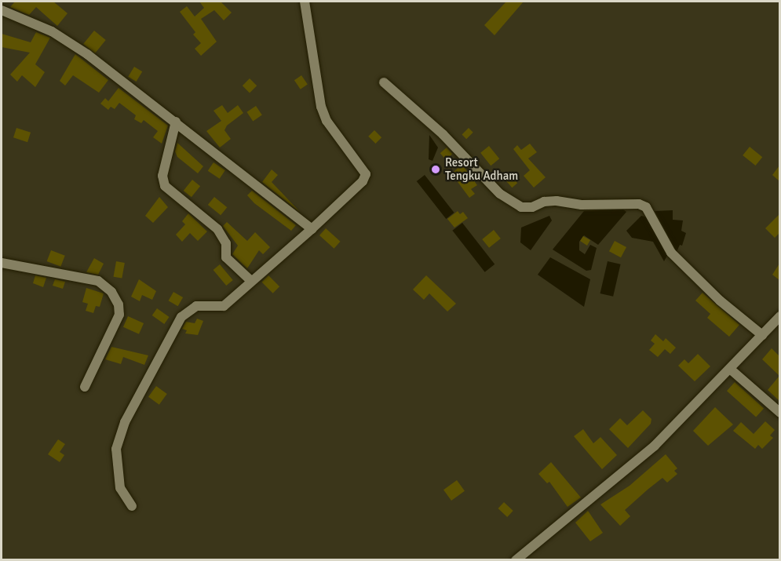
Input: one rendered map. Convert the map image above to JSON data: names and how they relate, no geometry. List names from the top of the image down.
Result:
{
  "places": ["Resort Tengku Adham"]
}
